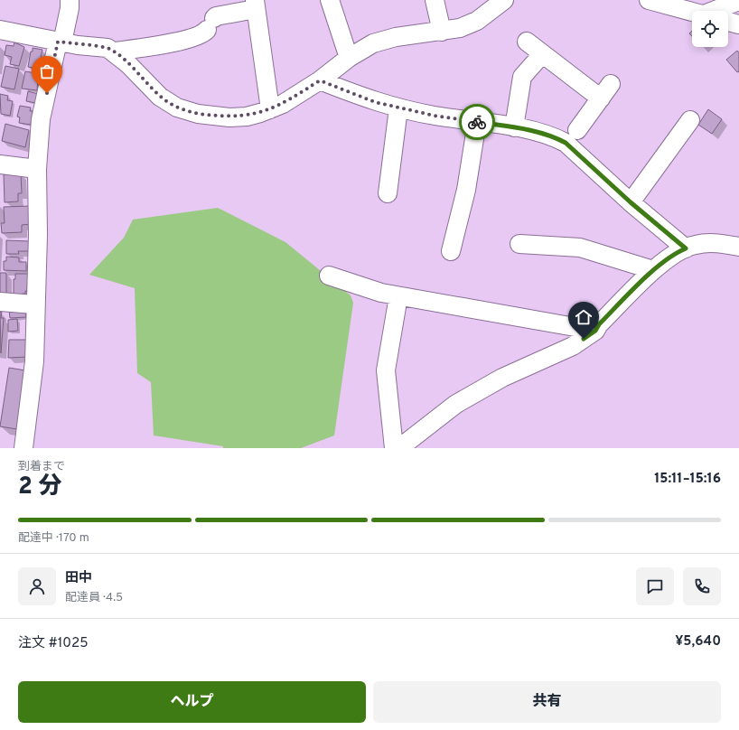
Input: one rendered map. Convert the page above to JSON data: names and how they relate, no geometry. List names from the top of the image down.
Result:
{
  "page": {
    "heading": ["2 分", "到着まで", "15:11–15:16"],
    "panel": [
      "田中",
      "配達員 · 4.5",
      "注文 #1025",
      "¥5,640"
    ],
    "bar": "配達中 · 170 m",
    "buttons": ["ヘルプ", "共有"]
  }
}
